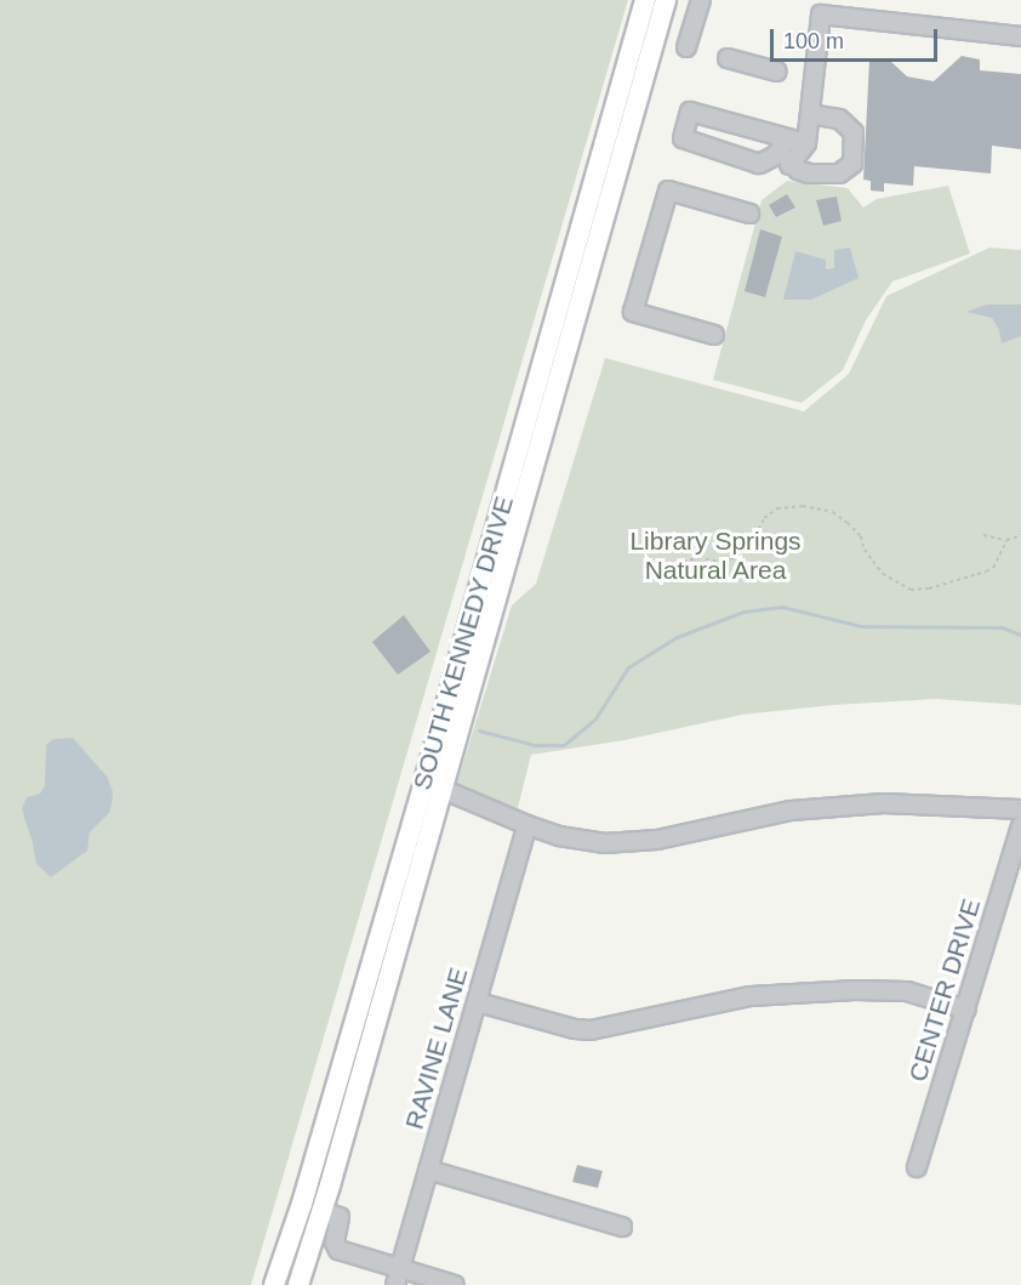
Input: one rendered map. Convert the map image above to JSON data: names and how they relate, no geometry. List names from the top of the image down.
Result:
{
  "streets": {
    "main road": ["SOUTH KENNEDY DRIVE"],
    "street": ["CENTER DRIVE", "RAVINE LANE"]
  },
  "parks": ["Library Springs Natural Area"],
  "scale_bar": "100 m"
}
